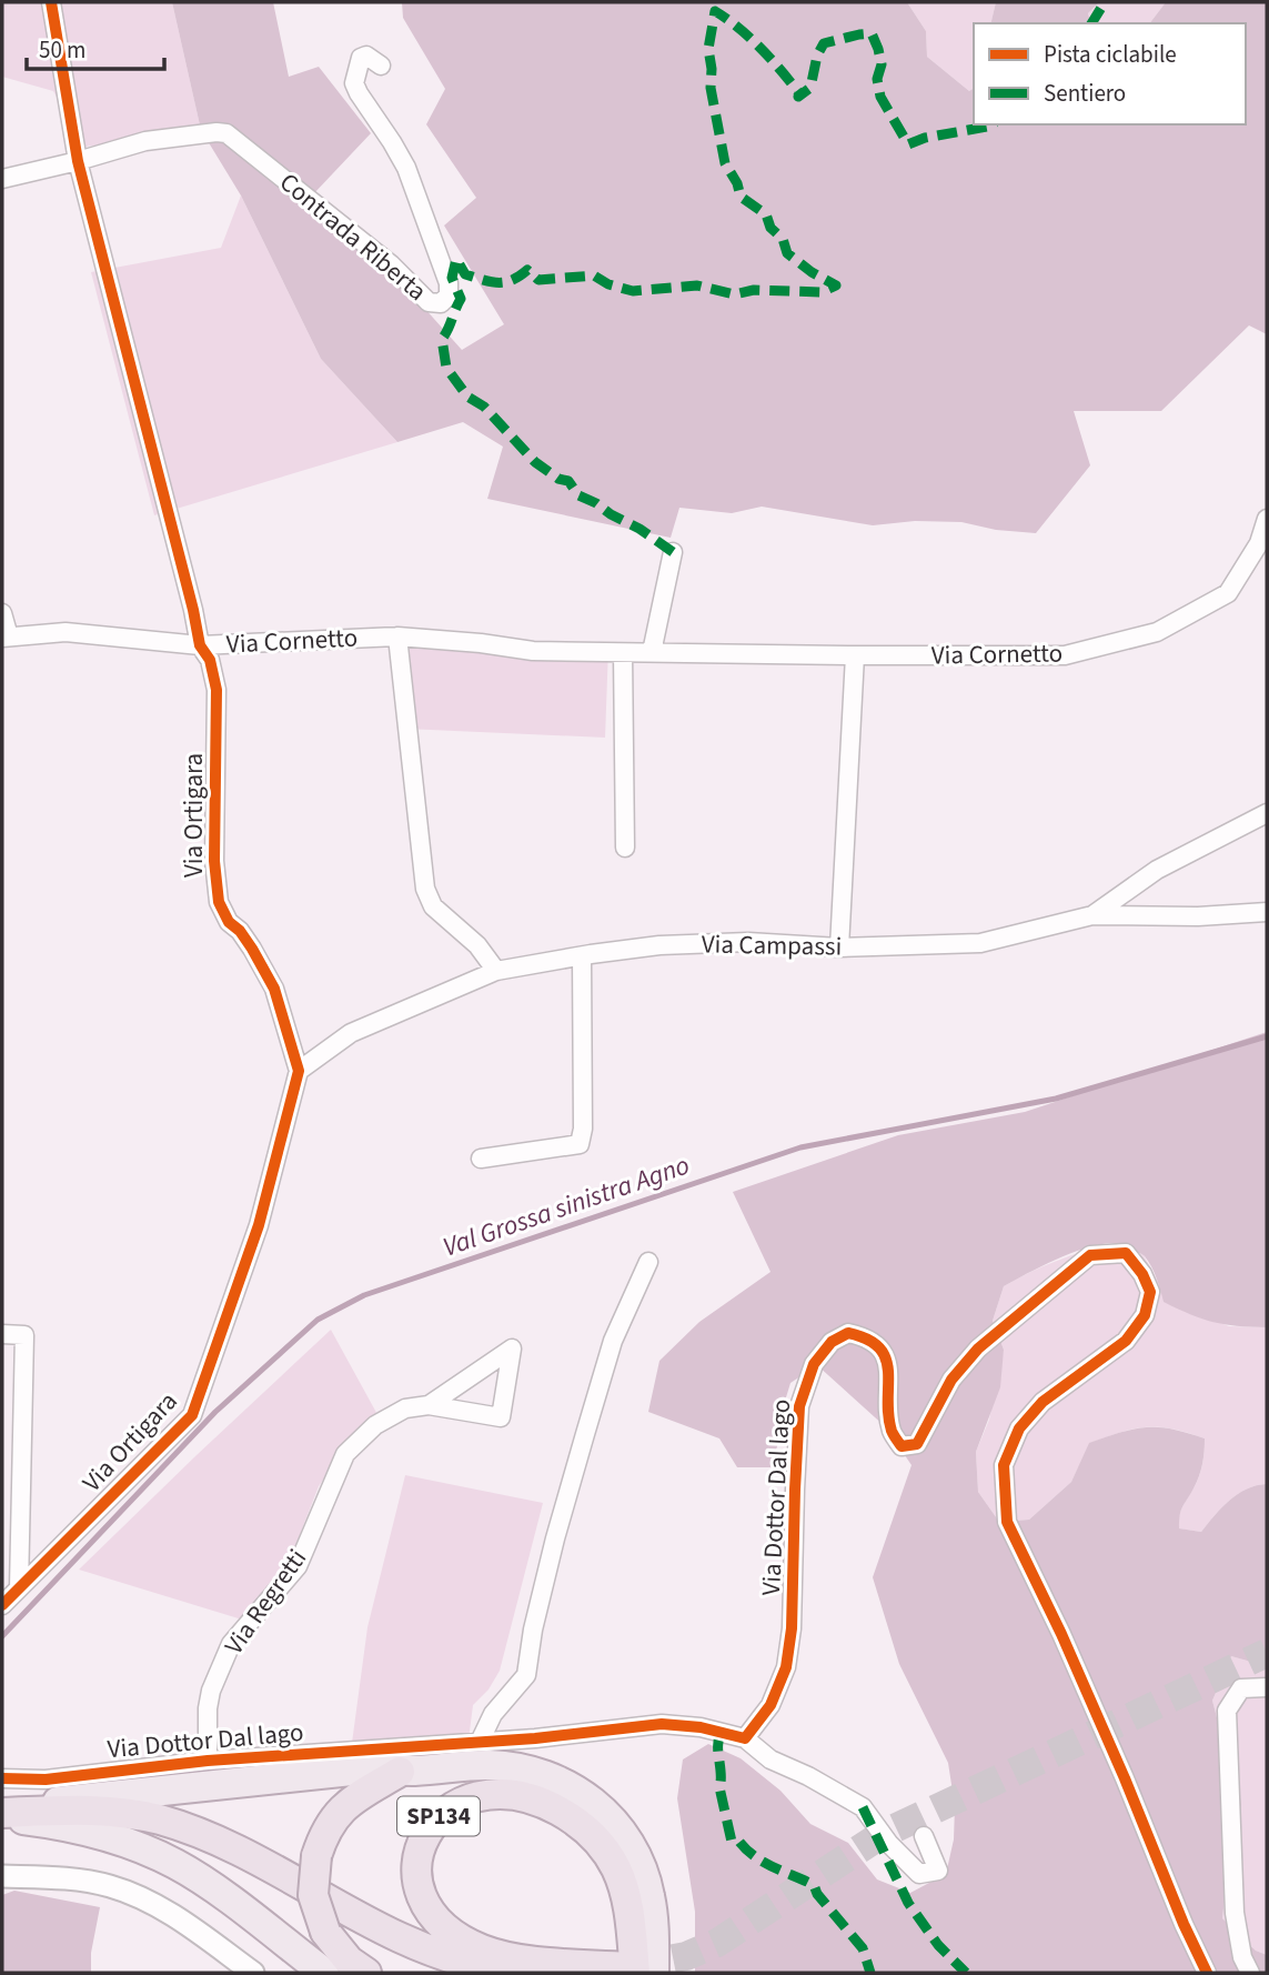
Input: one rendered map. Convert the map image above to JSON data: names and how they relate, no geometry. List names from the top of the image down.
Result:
{
  "streets": {
    "highway": ["SP134"],
    "street": [
      "Contrada Riberta",
      "Via Cornetto",
      "Via Ortigara",
      "Via Campassi",
      "Via Dottor Dal lago",
      "Via Regretti"
    ]
  },
  "crossings": [
    ["Contrada Riberta", "Via Ortigara"],
    ["Via Cornetto", "Via Ortigara"],
    ["Via Ortigara", "Via Campassi"],
    ["Via Dottor Dal lago", "Via Regretti"]
  ],
  "water": ["Val Grossa sinistra Agno"],
  "legend": ["Pista ciclabile", "Sentiero"],
  "scale_bar": "50 m"
}
